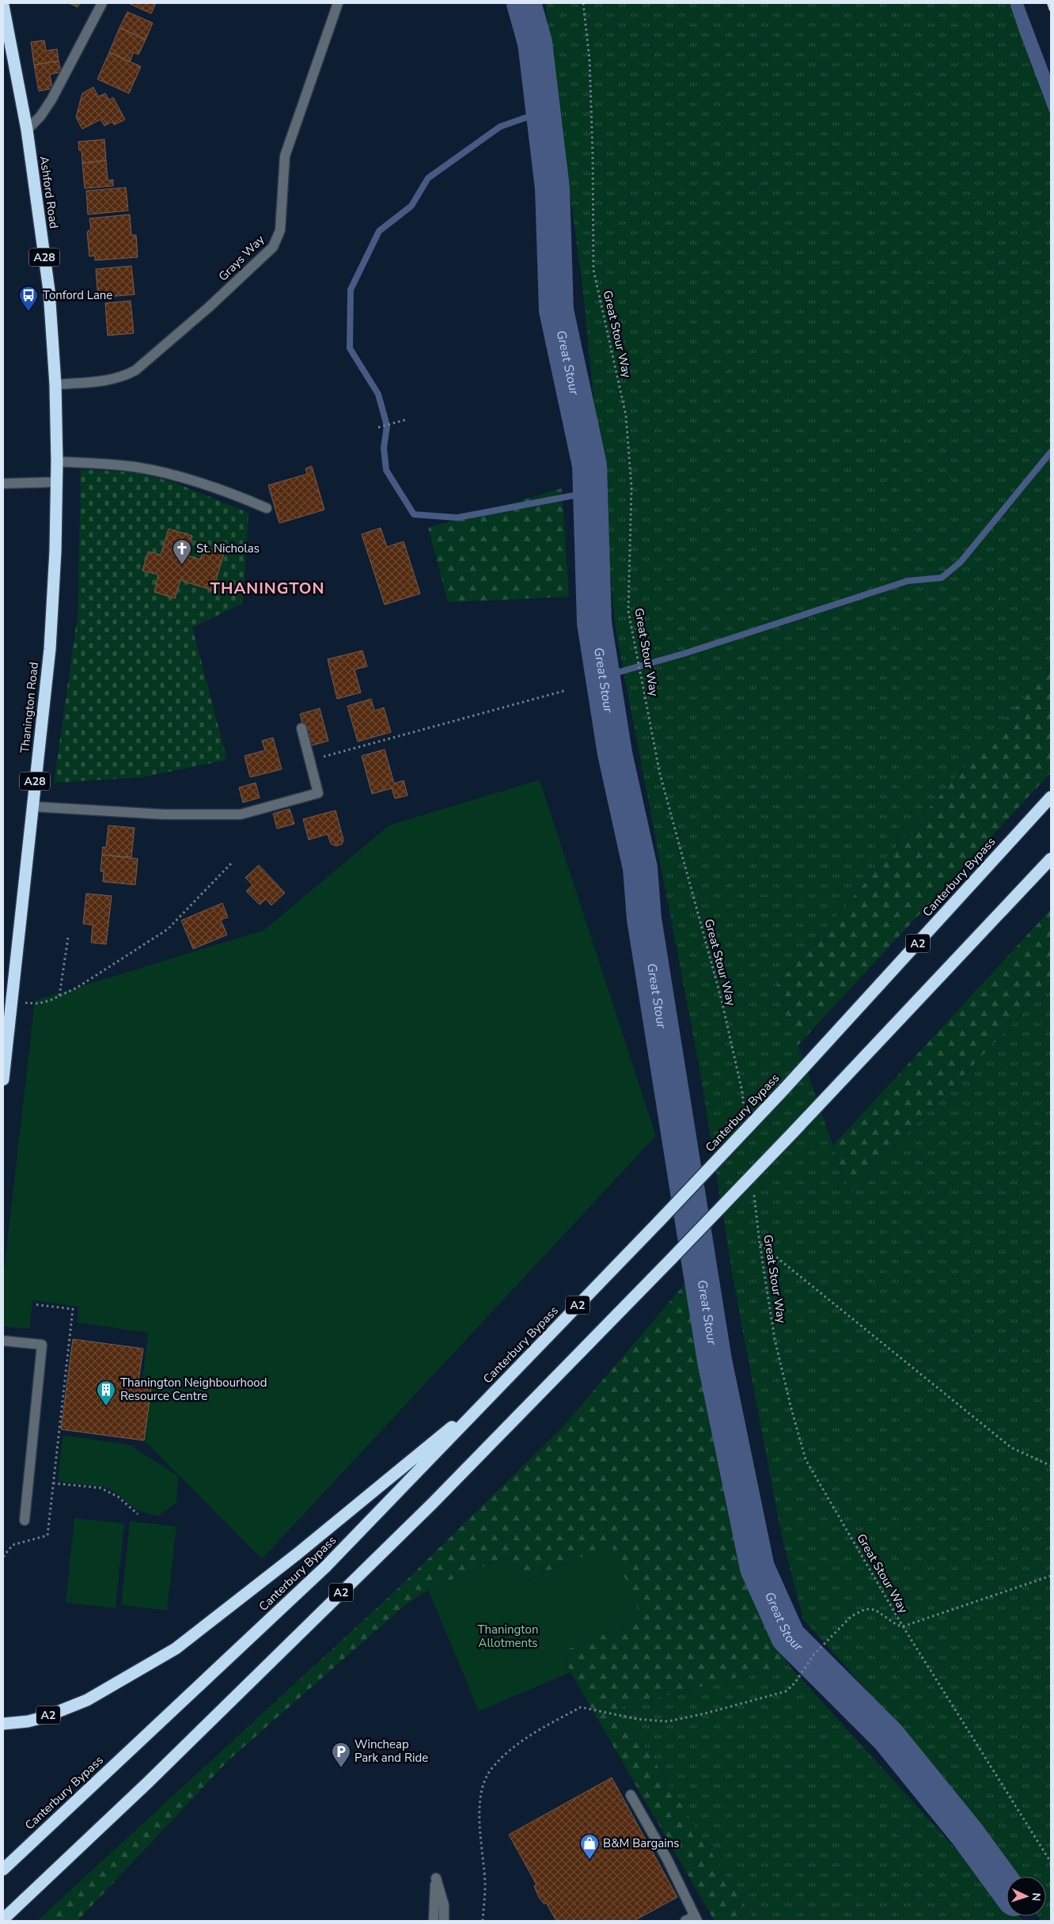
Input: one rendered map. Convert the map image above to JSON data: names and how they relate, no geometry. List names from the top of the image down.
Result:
{
  "streets": {
    "highway": [
      "Ashford Road",
      "A28",
      "Thanington Road",
      "Canterbury Bypass",
      "A2"
    ],
    "street": ["Grays Way"],
    "path": ["Great Stour Way"]
  },
  "crossings": [
    ["Ashford Road", "Grays Way"],
    ["Ashford Road", "Thanington Road"],
    ["Grays Way", "Thanington Road"],
    ["Canterbury Bypass", "A2"]
  ],
  "districts": ["THANINGTON"],
  "water": ["Great Stour"],
  "parks": ["Thanington Allotments"],
  "places": {
    "bus stop": ["Tonford Lane"],
    "church": ["St. Nicholas"],
    "building": ["Thanington Neighbourhood Resource Centre"],
    "parking": ["Wincheap Park and Ride"],
    "shop": ["B&M Bargains"]
  },
  "north": "right"
}
